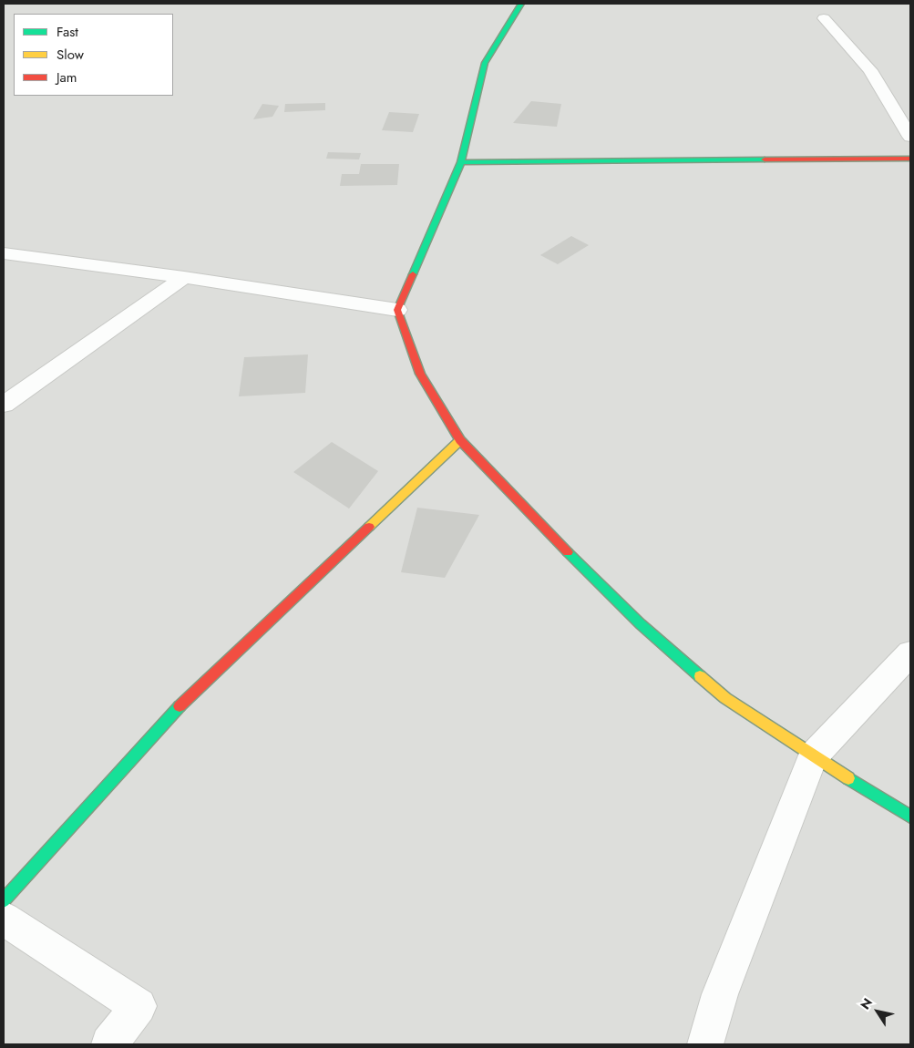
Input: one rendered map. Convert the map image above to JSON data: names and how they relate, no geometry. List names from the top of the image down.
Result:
{
  "legend": ["Fast", "Slow", "Jam"],
  "north": "top left"
}
